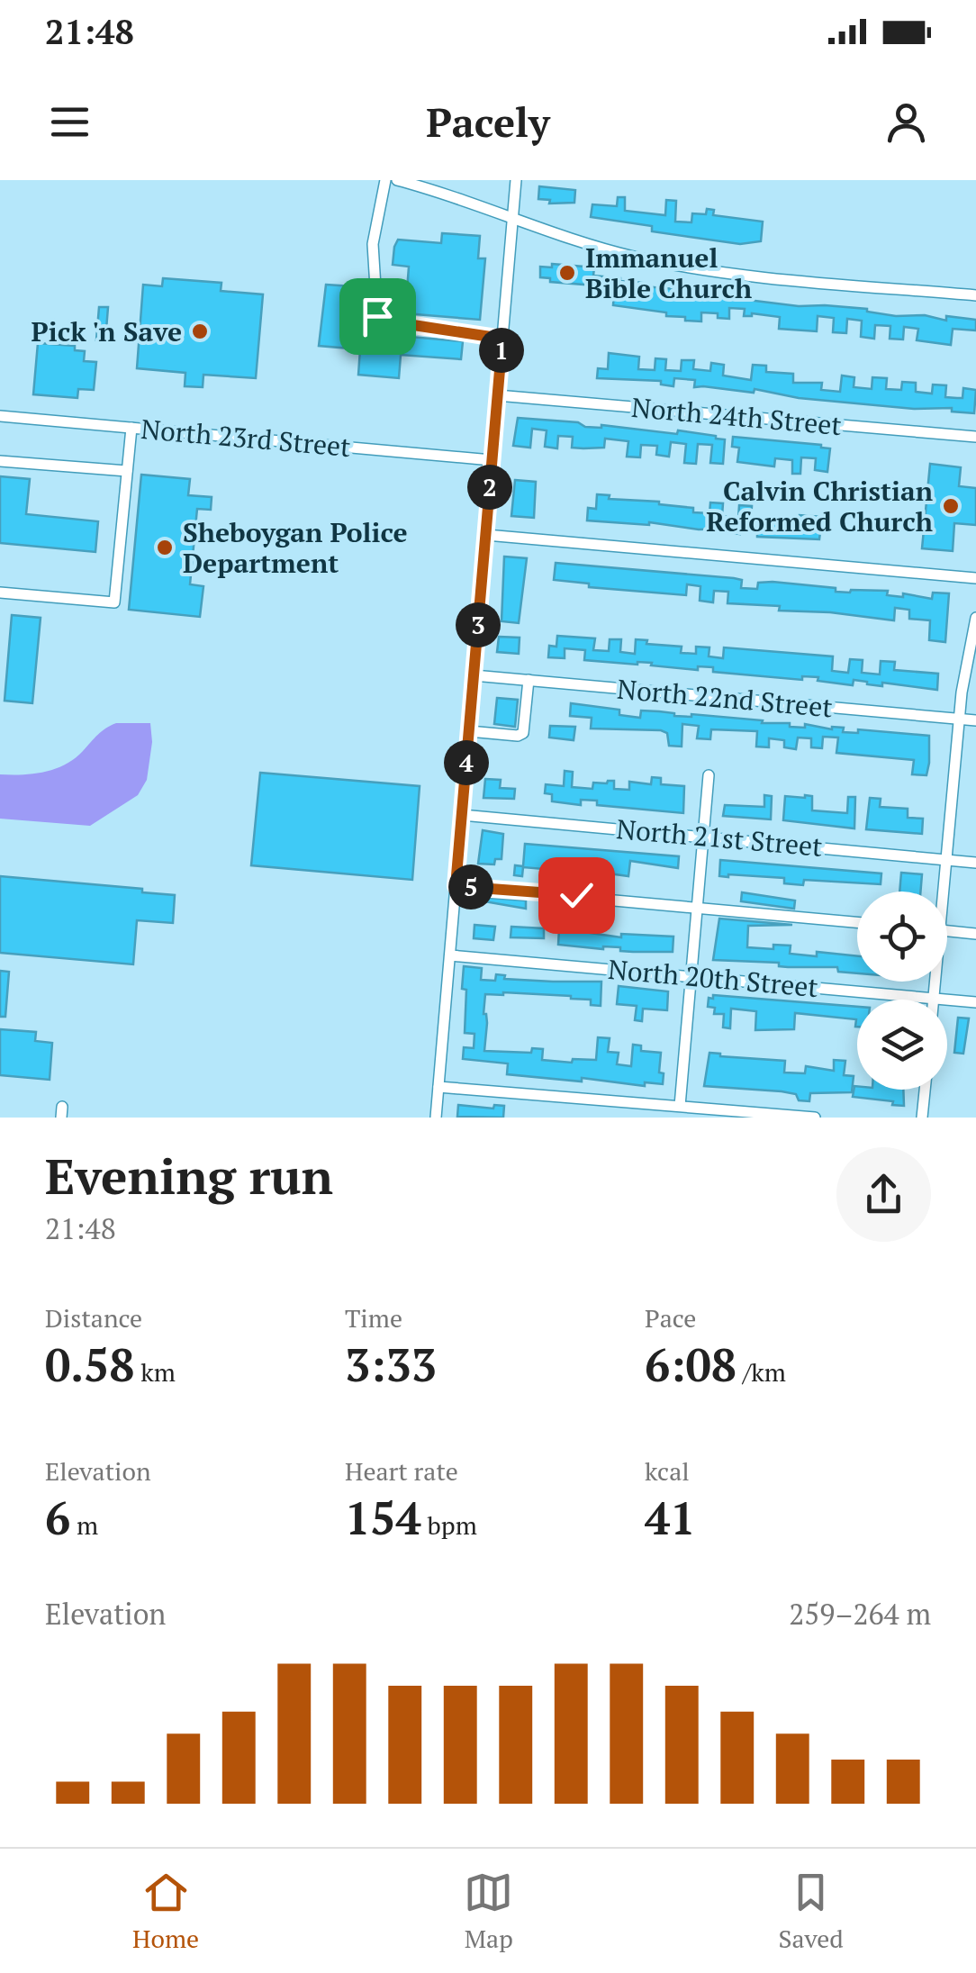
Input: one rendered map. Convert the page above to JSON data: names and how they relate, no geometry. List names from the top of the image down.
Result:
{
  "streets": {
    "street": [
      "North 24th Street",
      "North 23rd Street",
      "North 22nd Street",
      "North 21st Street",
      "North 20th Street"
    ]
  },
  "places": [
    "Immanuel Bible Church",
    "Pick 'n Save",
    "Calvin Christian Reformed Church",
    "Sheboygan Police Department"
  ],
  "page": {
    "status": "21:48",
    "header": "Pacely",
    "pins": [
      "1",
      "2",
      "3",
      "4",
      "5"
    ],
    "heading": ["Evening run", "21:48"],
    "stats": [
      ["Distance", "0.58 km"],
      ["Time", "3:33"],
      ["Pace", "6:08 /km"],
      ["Elevation", "6 m"],
      ["Heart rate", "154 bpm"],
      ["kcal", "41"]
    ],
    "chart": ["Elevation", "259–264 m"],
    "tabs": ["Home", "Map", "Saved"]
  }
}
